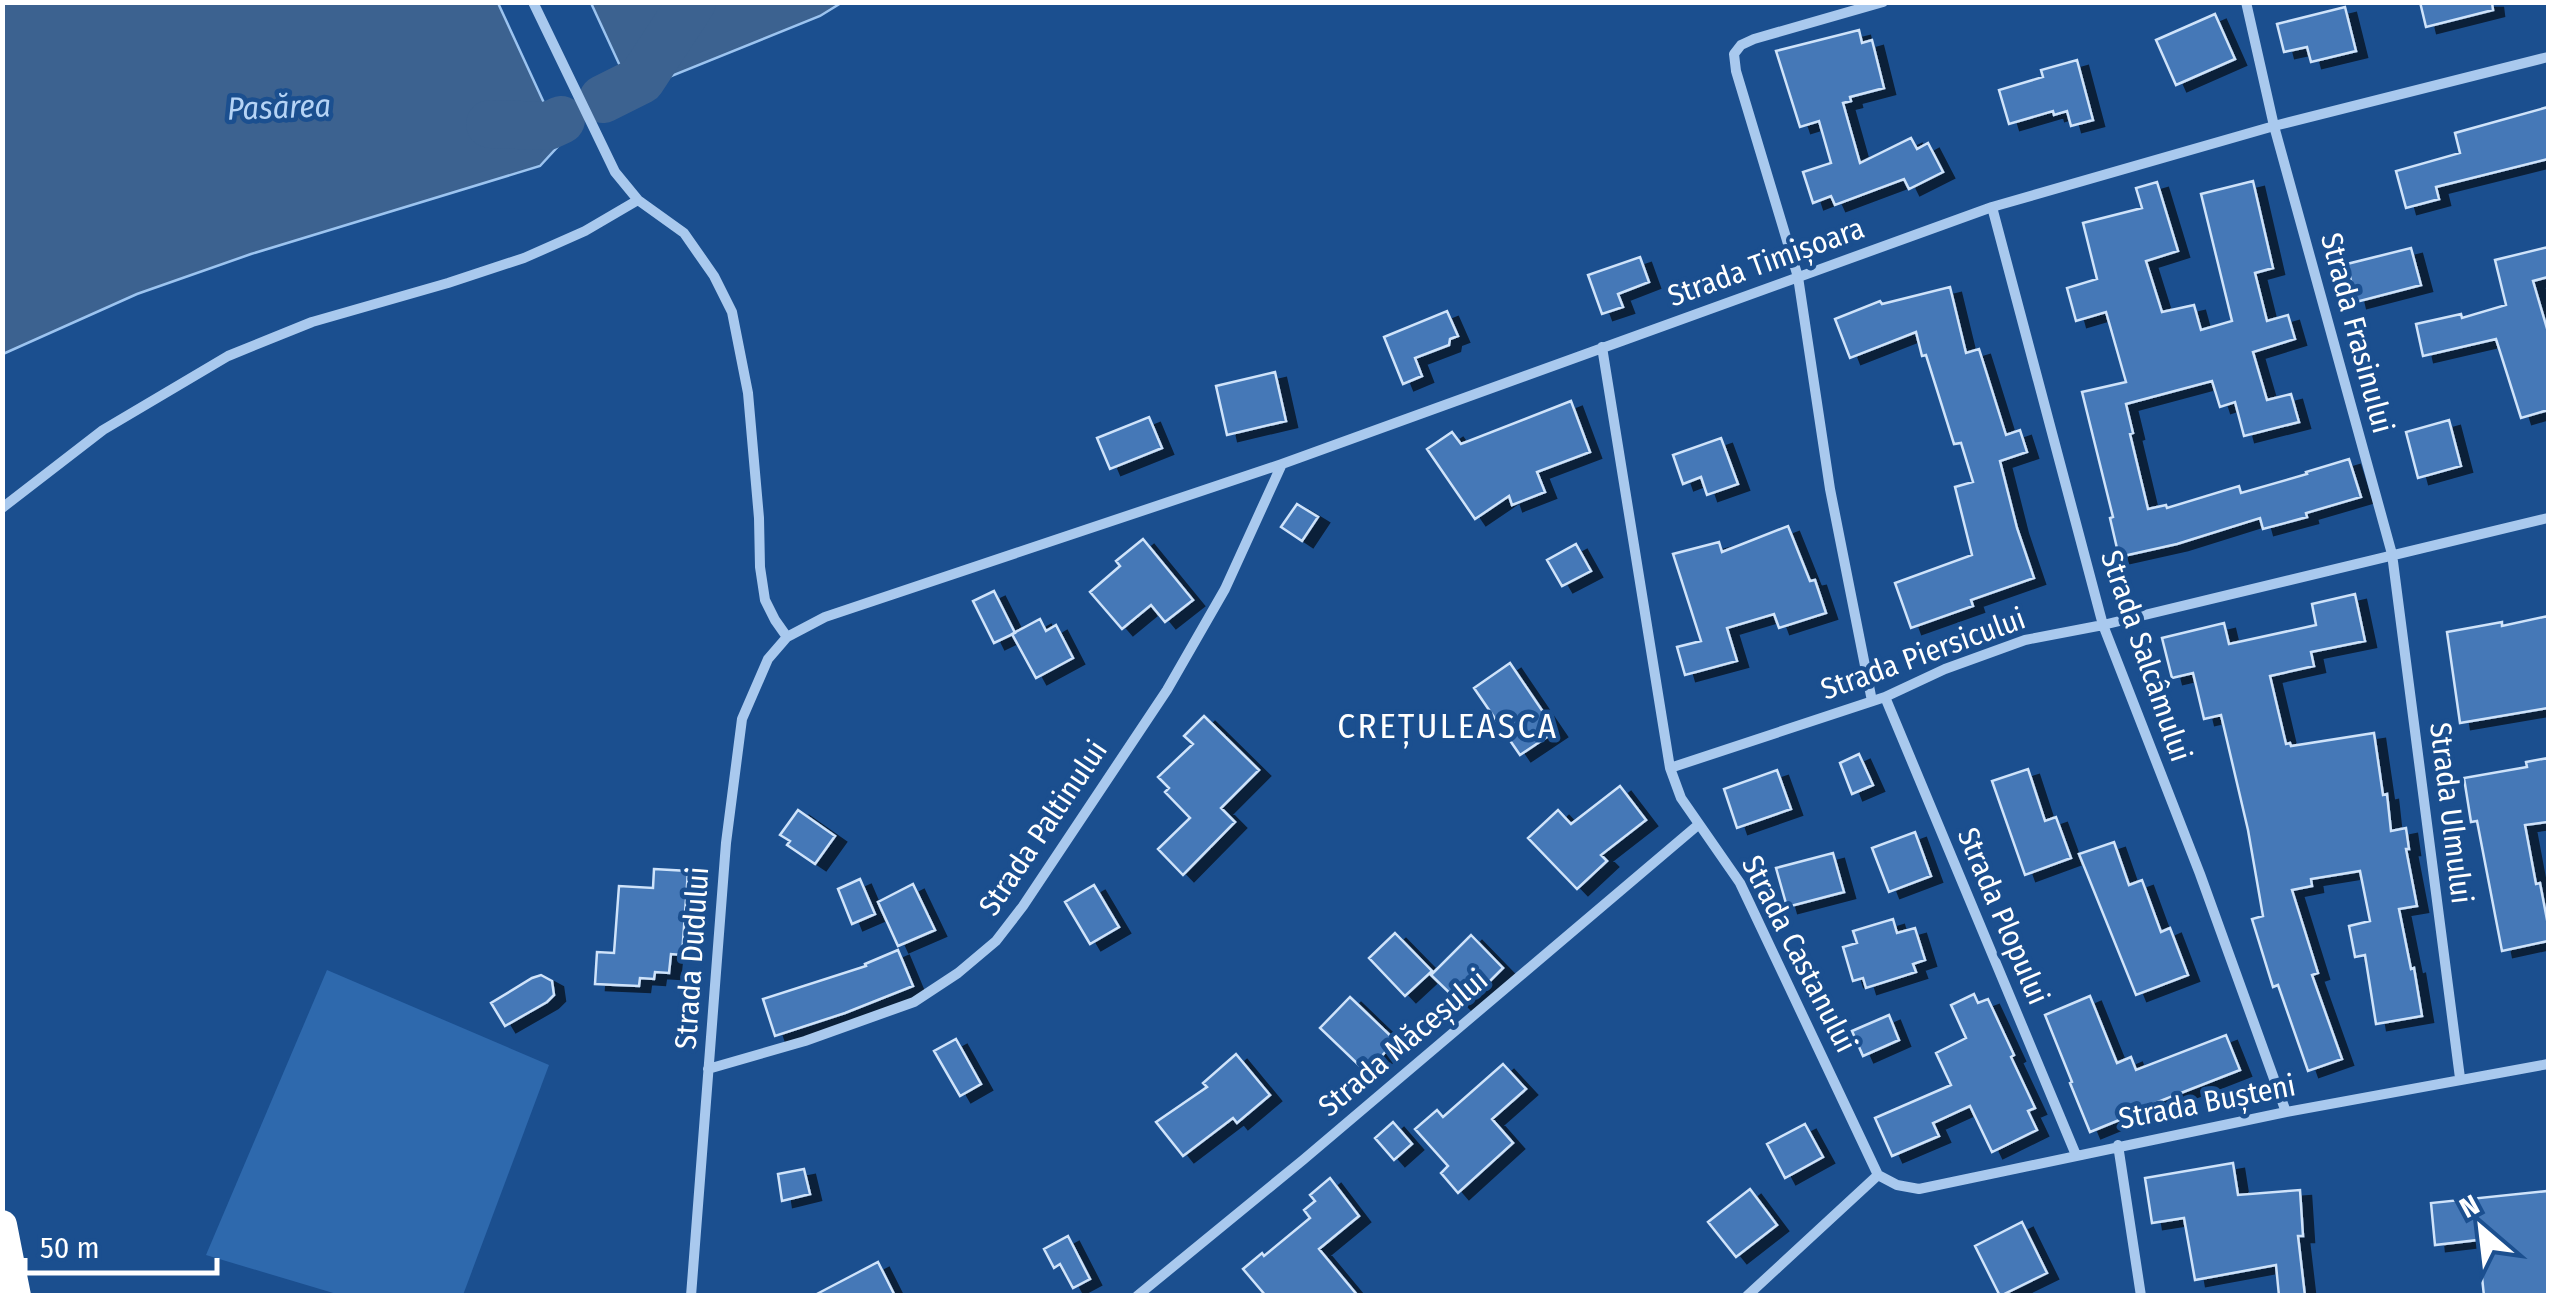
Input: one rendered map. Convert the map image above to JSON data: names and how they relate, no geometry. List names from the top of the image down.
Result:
{
  "streets": {
    "street": [
      "Strada Timișoara",
      "Strada Frasinului",
      "Strada Piersicului",
      "Strada Salcâmului",
      "Strada Ulmului",
      "Strada Paltinului",
      "Strada Plopului",
      "Strada Castanului",
      "Strada Dudului",
      "Strada Măceșului",
      "Strada Bușteni"
    ]
  },
  "crossings": [
    ["Strada Timișoara", "Strada Frasinului"],
    ["Strada Timișoara", "Strada Salcâmului"],
    ["Strada Timișoara", "Strada Paltinului"],
    ["Strada Timișoara", "Strada Castanului"],
    ["Strada Timișoara", "Strada Dudului"],
    ["Strada Frasinului", "Strada Piersicului"],
    ["Strada Frasinului", "Strada Ulmului"],
    ["Strada Piersicului", "Strada Salcâmului"],
    ["Strada Piersicului", "Strada Ulmului"],
    ["Strada Piersicului", "Strada Plopului"],
    ["Strada Piersicului", "Strada Castanului"],
    ["Strada Salcâmului", "Strada Bușteni"],
    ["Strada Ulmului", "Strada Bușteni"],
    ["Strada Paltinului", "Strada Dudului"],
    ["Strada Plopului", "Strada Bușteni"],
    ["Strada Castanului", "Strada Măceșului"],
    ["Strada Castanului", "Strada Bușteni"]
  ],
  "districts": ["CREȚULEASCA"],
  "water": ["Pasărea"],
  "scale_bar": "50 m",
  "north": "top left"
}
